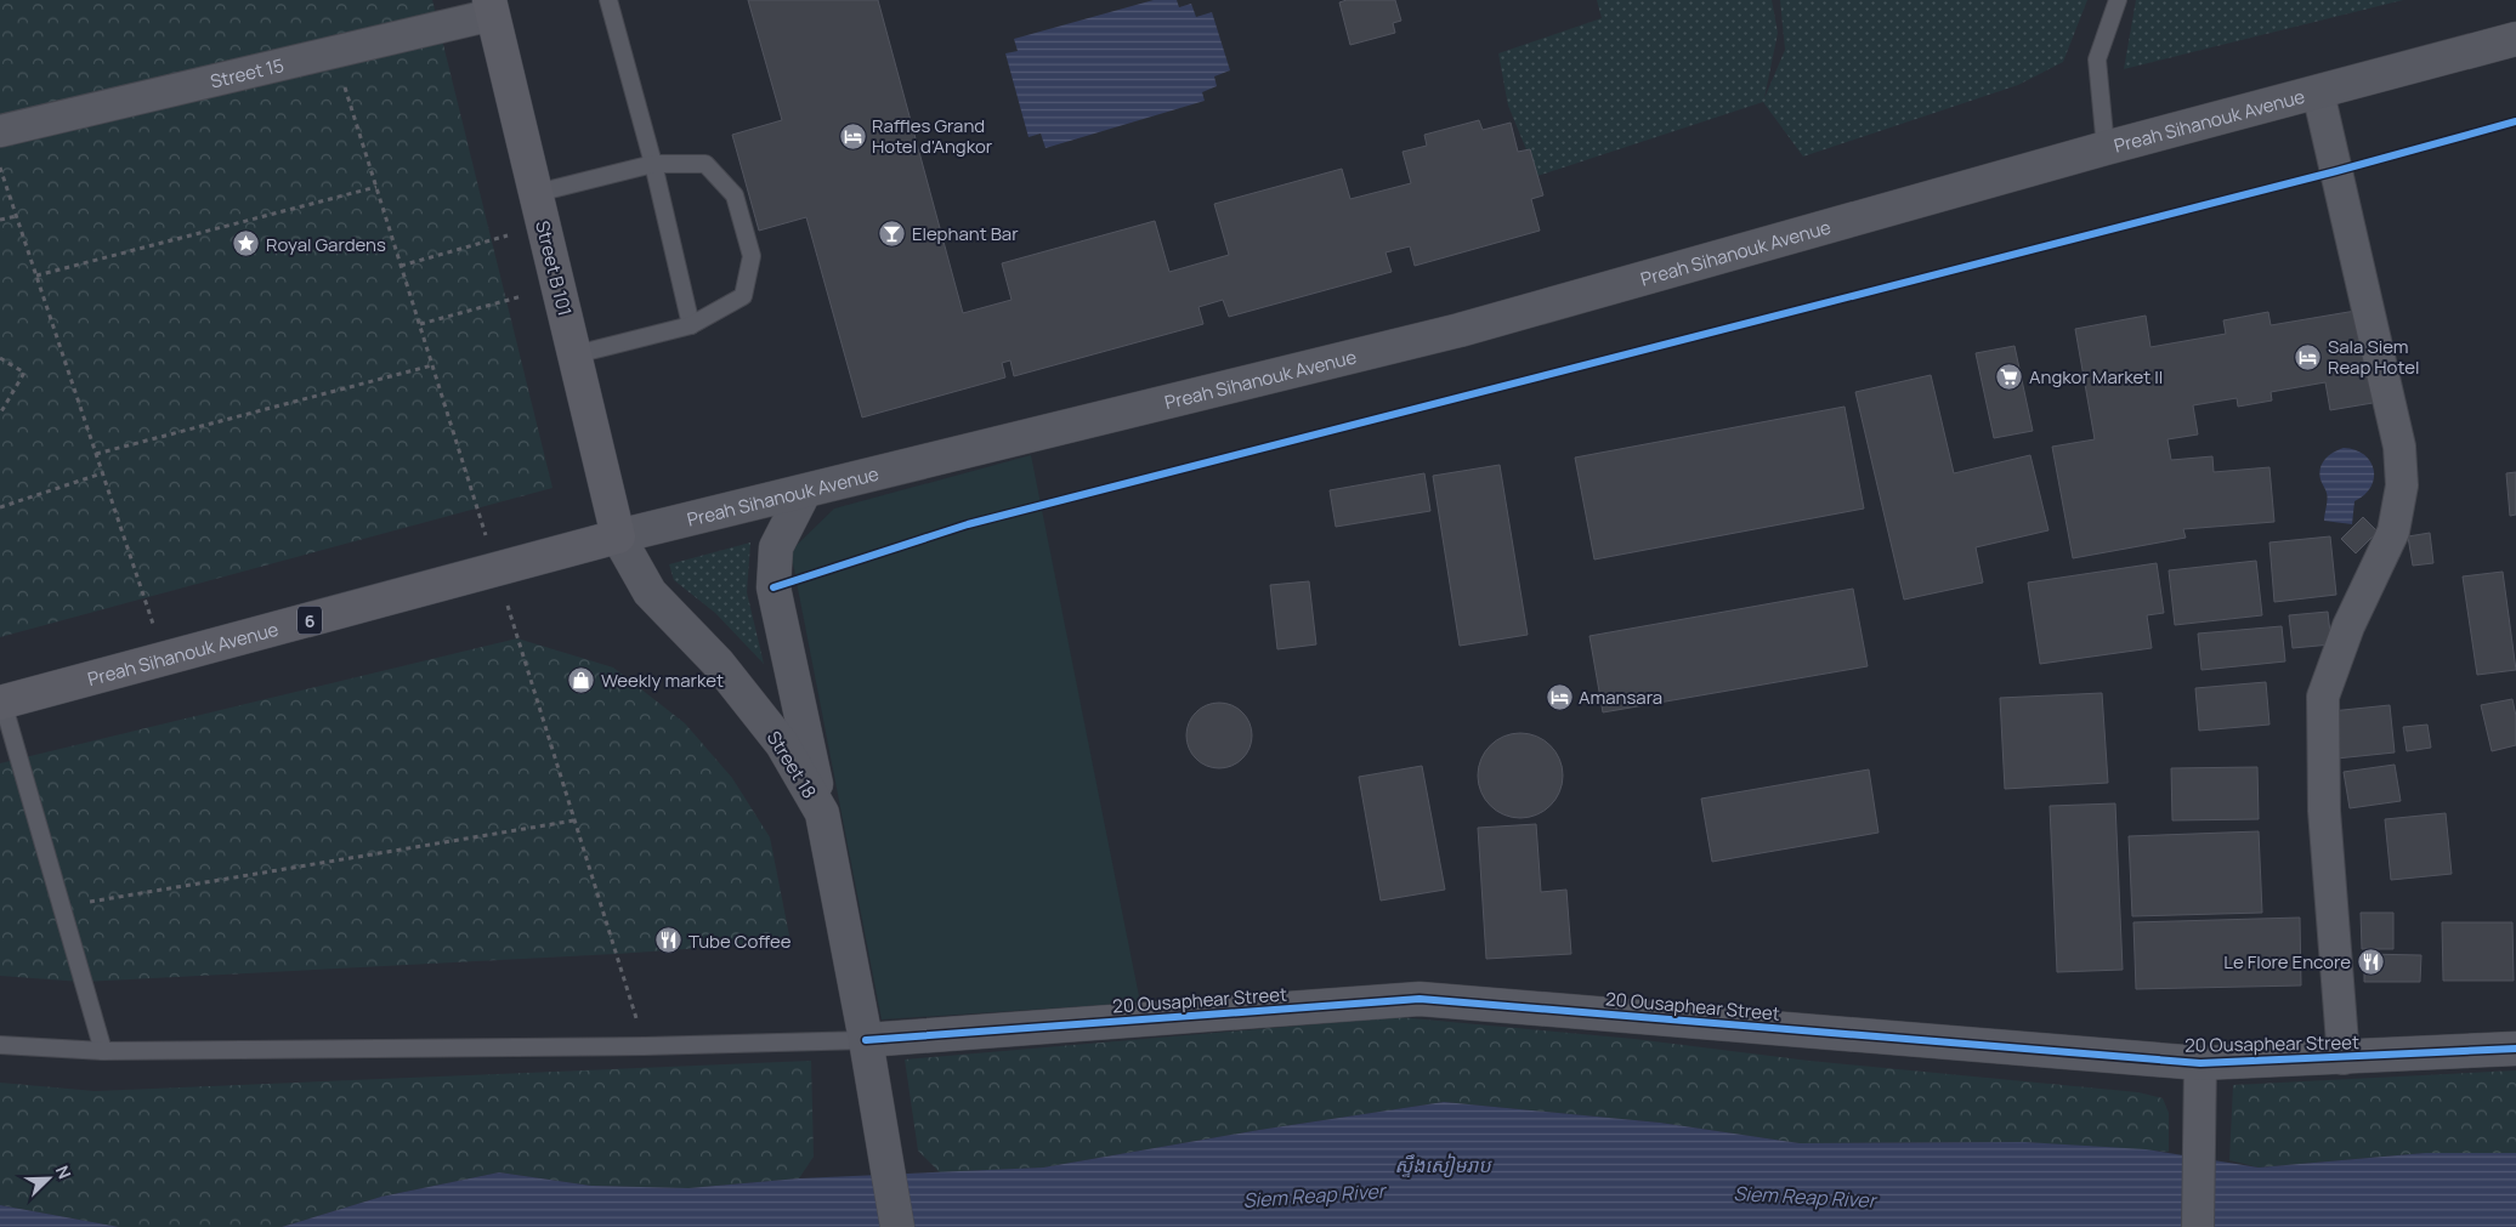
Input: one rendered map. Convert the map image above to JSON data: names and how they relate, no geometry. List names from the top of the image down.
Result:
{
  "streets": {
    "main road": ["Preah Sihanouk Avenue", "Street B 101", "6"],
    "street": ["Street 15", "Street 18", "20 Ousaphear Street"]
  },
  "crossings": [
    ["Street 15", "Street B 101"],
    ["Preah Sihanouk Avenue", "Street B 101"],
    ["Preah Sihanouk Avenue", "Street 18"],
    ["Street B 101", "Street 18"],
    ["Street 18", "20 Ousaphear Street"]
  ],
  "water": ["ស្ទឹងសៀមរាប", "Siem Reap River"],
  "places": {
    "hotel": ["Raffles Grand Hotel d'Angkor", "Sala Siem Reap Hotel", "Amansara"],
    "bar": ["Elephant Bar"],
    "place": ["Royal Gardens"],
    "supermarket": ["Angkor Market II"],
    "shop": ["Weekly market"],
    "restaurant": ["Tube Coffee", "Le Flore Encore"]
  },
  "north": "top right"
}
